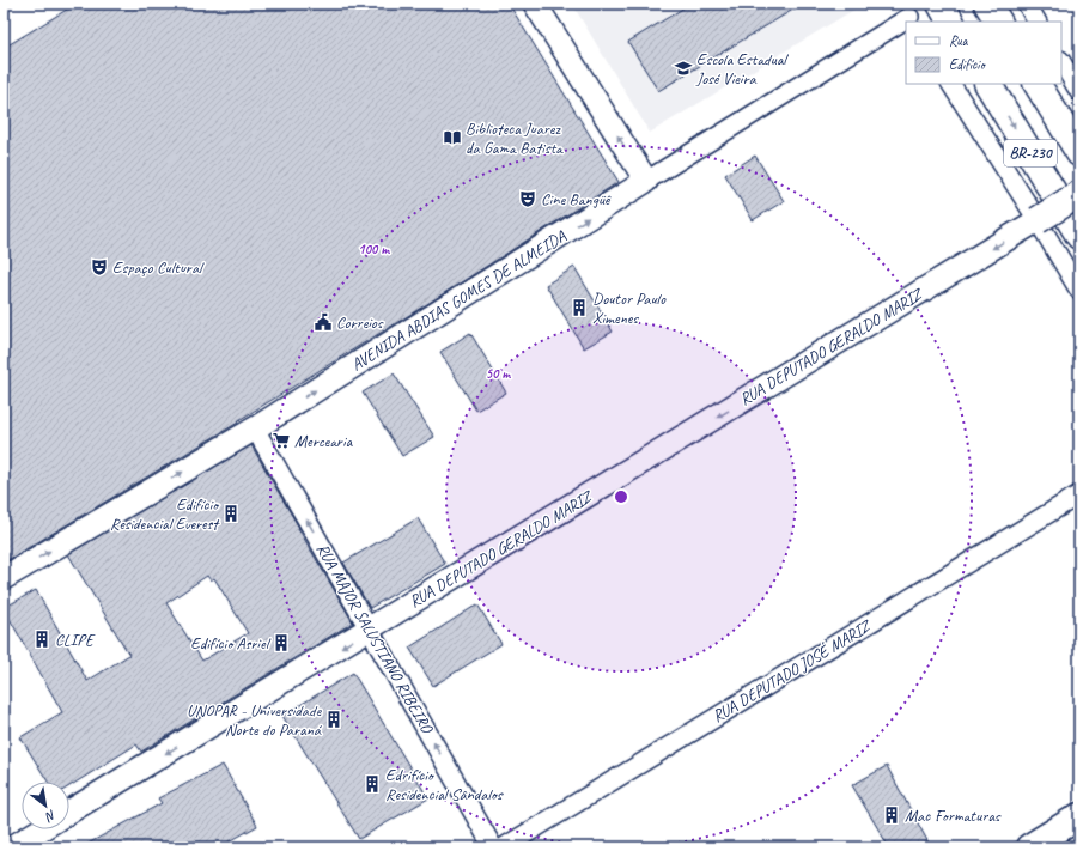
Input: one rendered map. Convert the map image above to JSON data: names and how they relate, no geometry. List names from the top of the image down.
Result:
{
  "streets": {
    "main road": ["BR-230"],
    "street": [
      "AVENIDA ABDIAS GOMES DE ALMEIDA",
      "RUA DEPUTADO GERALDO MARIZ",
      "RUA MAJOR SALUSTIANO RIBEIRO",
      "RUA DEPUTADO JOSÉ MARIZ"
    ]
  },
  "crossings": [
    ["AVENIDA ABDIAS GOMES DE ALMEIDA", "RUA MAJOR SALUSTIANO RIBEIRO"],
    ["RUA DEPUTADO GERALDO MARIZ", "RUA MAJOR SALUSTIANO RIBEIRO"]
  ],
  "one_way": ["AVENIDA ABDIAS GOMES DE ALMEIDA", "RUA DEPUTADO GERALDO MARIZ", "RUA MAJOR SALUSTIANO RIBEIRO"],
  "places": {
    "school or university": ["Escola Estadual José Vieira"],
    "library": ["Biblioteca Juarez da Gama Batista"],
    "theatre": ["Cine Bangüê", "Espaço Cultural"],
    "building": [
      "Doutor Paulo Ximenes",
      "Edifício Residencial Everest",
      "CLIPE",
      "Edifício Asriel",
      "UNOPAR - Universidade Norte do Paraná",
      "Edrifício Residencial Sândalos",
      "Mac Formaturas"
    ],
    "public building": ["Correios"],
    "supermarket": ["Mercearia"]
  },
  "legend": ["Rua", "Edifício"],
  "north": "bottom right",
  "rings": ["100 m", "50 m"]
}
